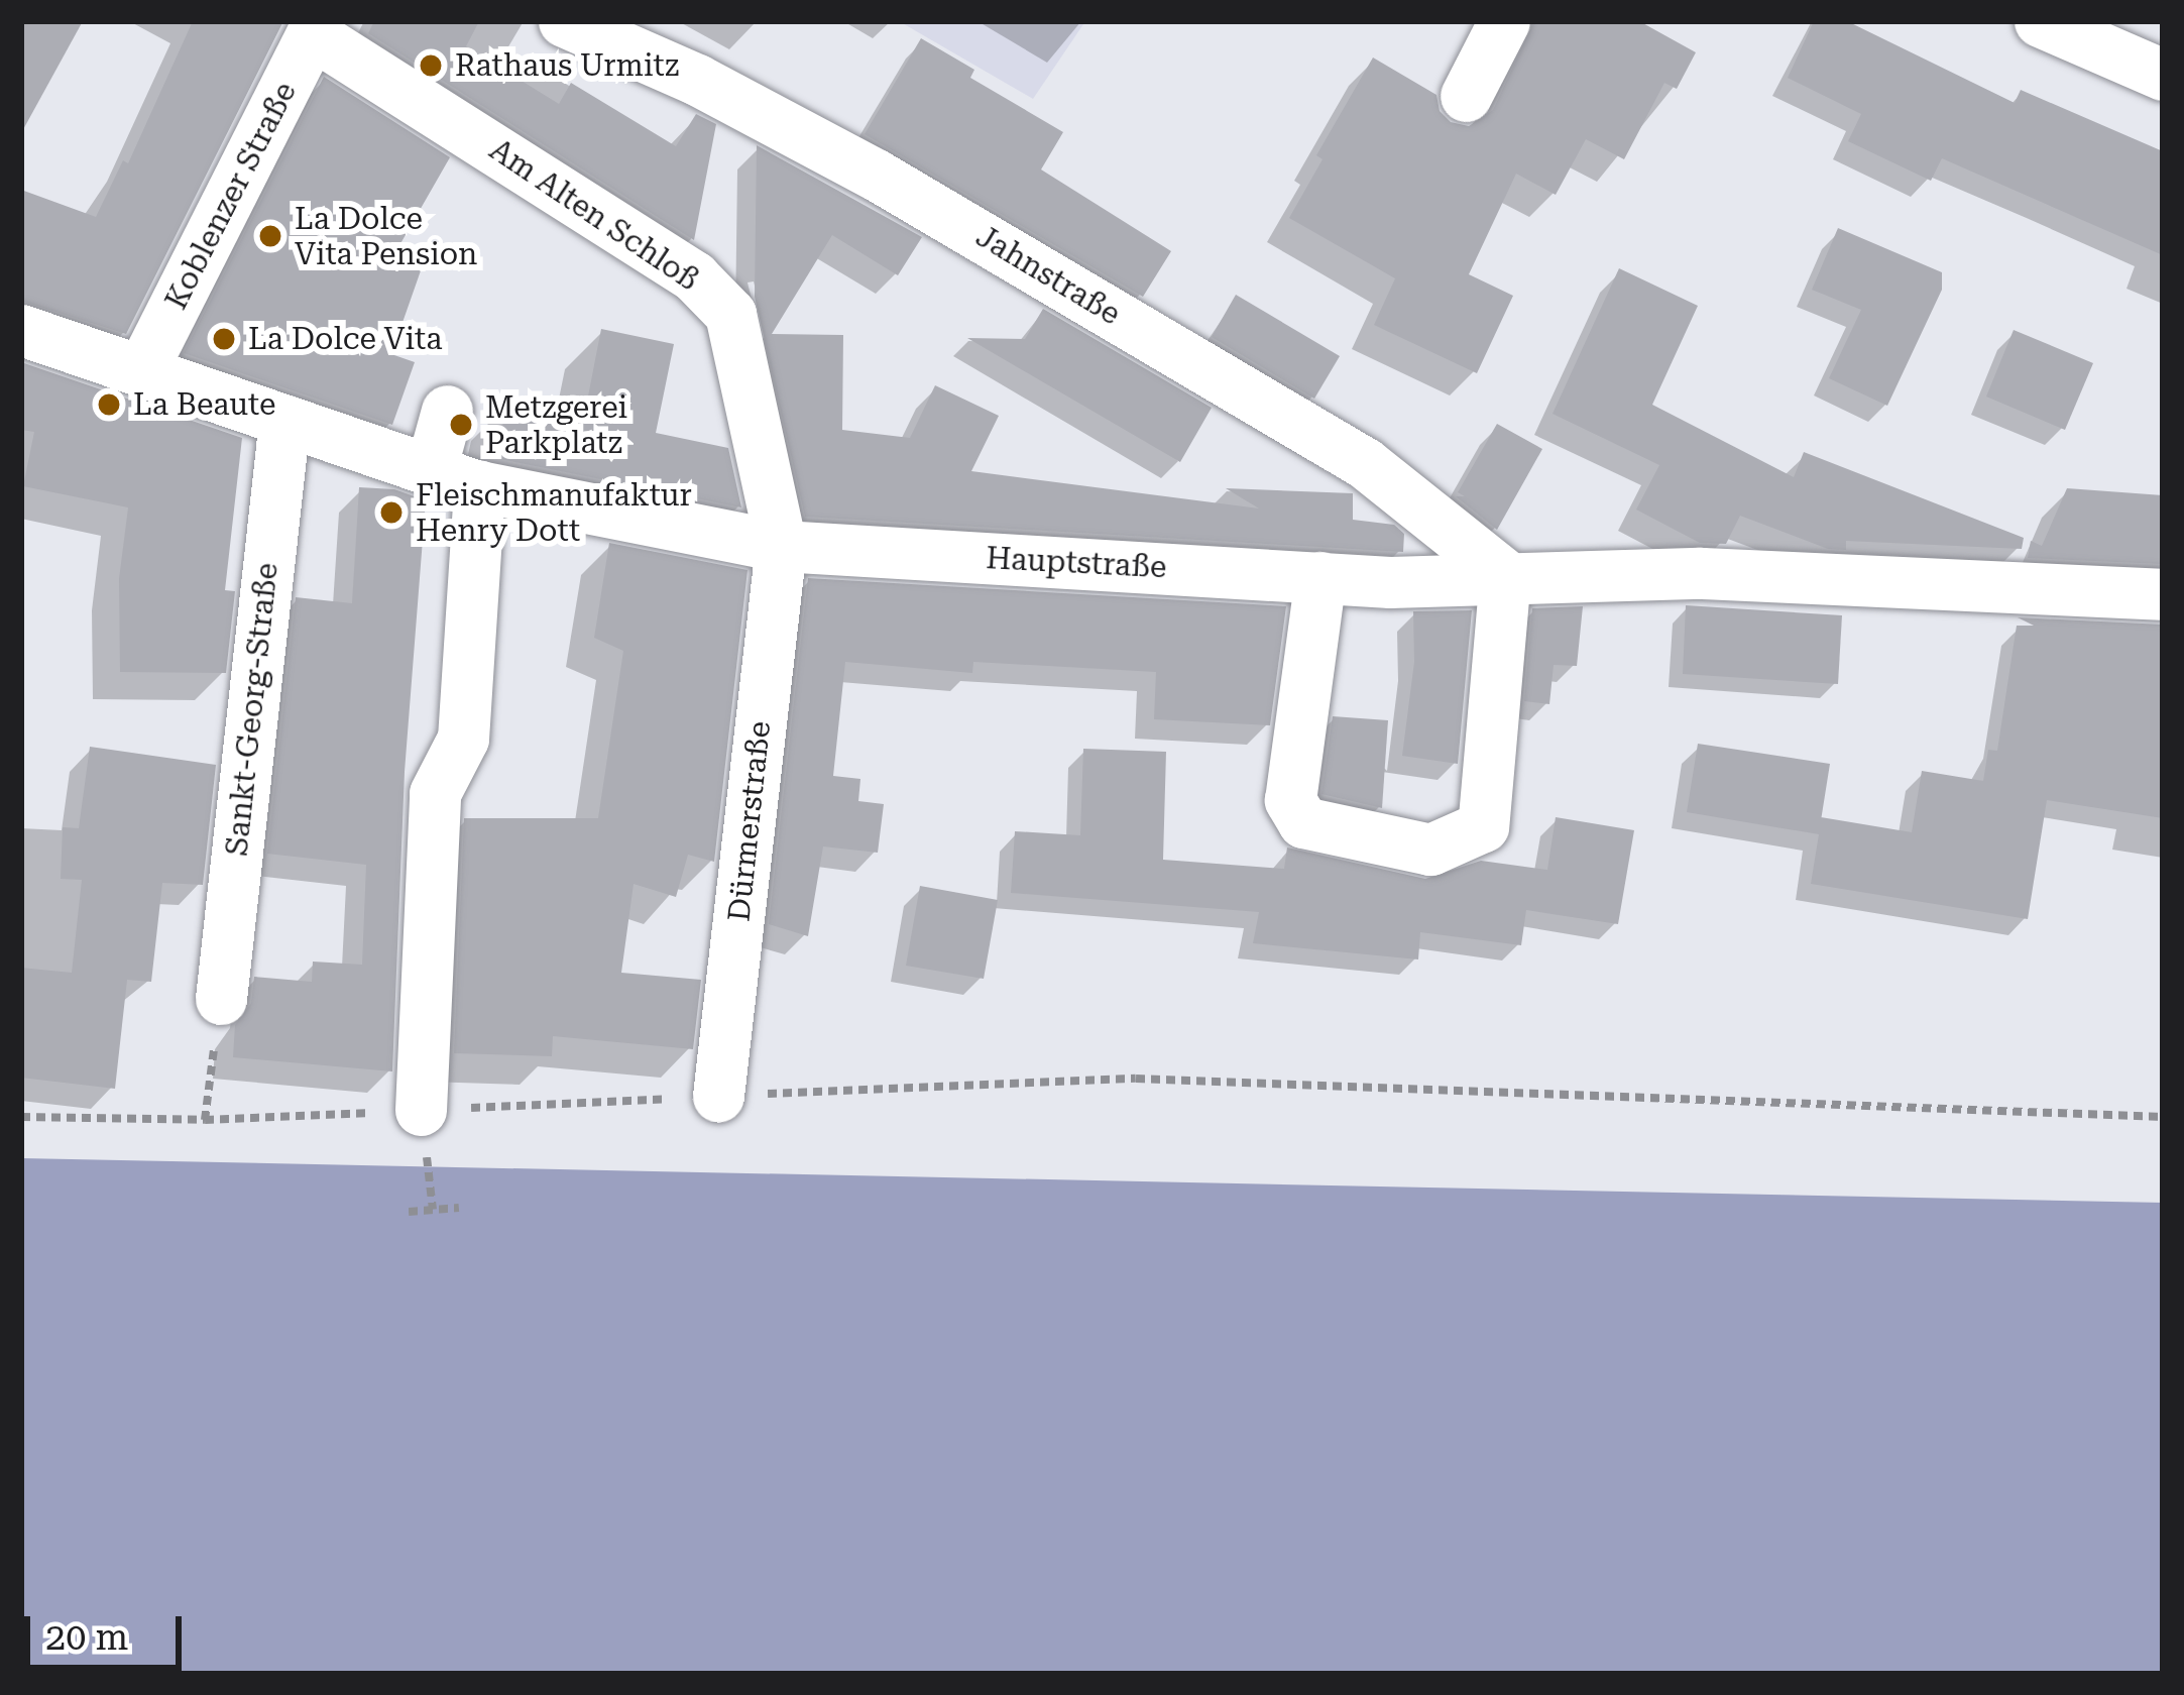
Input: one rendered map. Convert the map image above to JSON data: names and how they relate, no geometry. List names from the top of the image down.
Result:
{
  "streets": {
    "street": [
      "Koblenzer Straße",
      "Am Alten Schloß",
      "Jahnstraße",
      "Hauptstraße",
      "Sankt-Georg-Straße",
      "Dürmerstraße"
    ]
  },
  "crossings": [
    ["Koblenzer Straße", "Am Alten Schloß"],
    ["Koblenzer Straße", "Hauptstraße"],
    ["Am Alten Schloß", "Hauptstraße"],
    ["Am Alten Schloß", "Dürmerstraße"],
    ["Jahnstraße", "Hauptstraße"],
    ["Hauptstraße", "Sankt-Georg-Straße"],
    ["Hauptstraße", "Dürmerstraße"]
  ],
  "places": [
    "Rathaus Urmitz",
    "La Dolce Vita Pension",
    "La Dolce Vita",
    "La Beaute",
    "Metzgerei Parkplatz",
    "Fleischmanufaktur Henry Dott"
  ],
  "scale_bar": "20 m"
}
